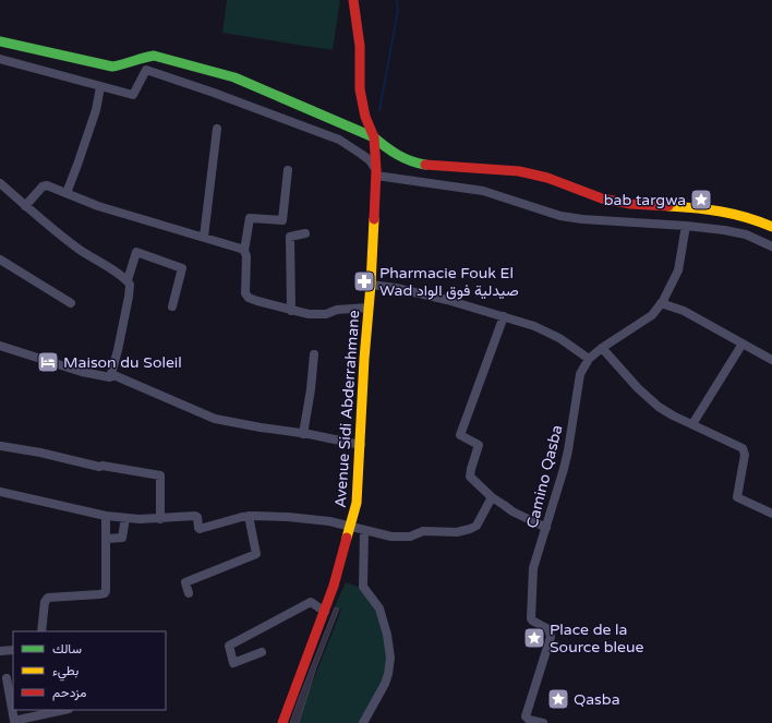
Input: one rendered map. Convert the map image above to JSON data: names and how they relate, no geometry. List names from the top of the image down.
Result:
{
  "streets": {
    "street": ["Avenue Sidi Abderrahmane", "Camino Qasba"]
  },
  "places": {
    "place": ["bab targwa", "Place de la Source bleue", "Qasba"],
    "pharmacy": ["Pharmacie Fouk El Wad صيدلية فوق الواد"],
    "hotel": ["Maison du Soleil"]
  },
  "legend": ["سالك", "بطيء", "مزدحم"]
}
